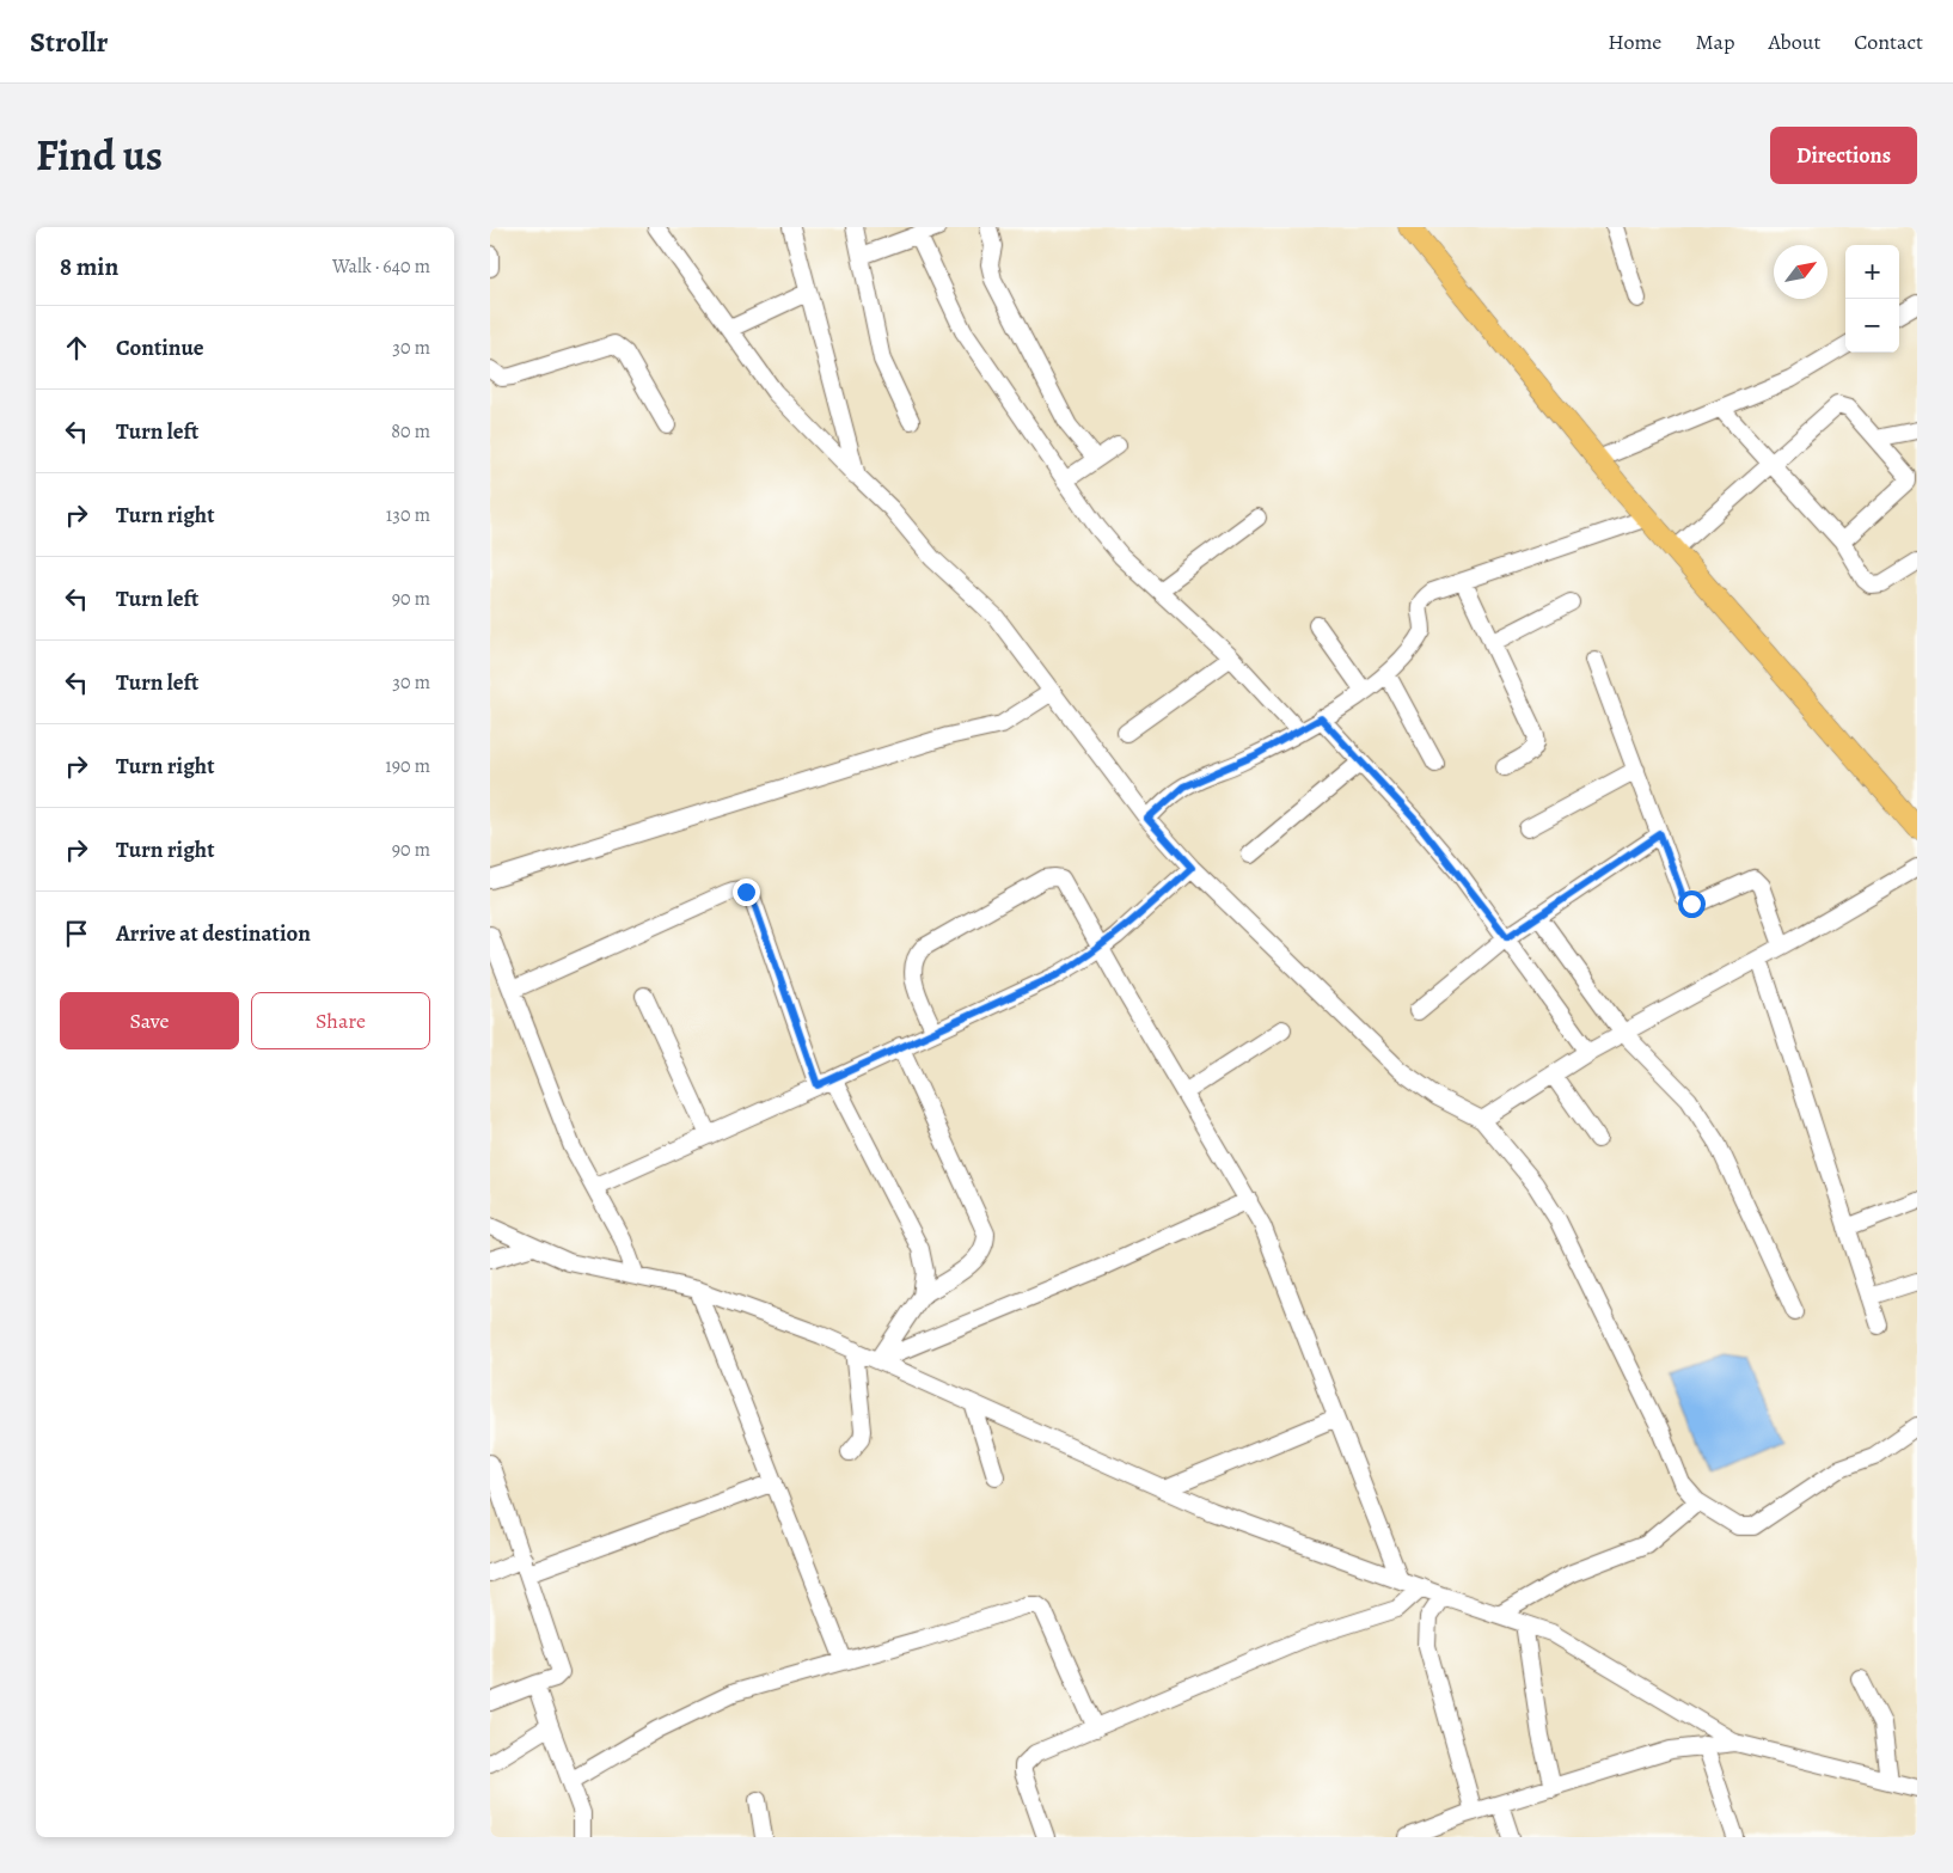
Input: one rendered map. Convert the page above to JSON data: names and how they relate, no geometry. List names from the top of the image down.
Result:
{
  "north": "top right",
  "page": {
    "header": "Strollr",
    "nav": [
      "Home",
      "Map",
      "About",
      "Contact"
    ],
    "title": "Find us",
    "buttons": [
      "Directions",
      ["Save", "Share"]
    ],
    "heading": ["8 min", "Walk · 640 m"],
    "map_buttons": ["+", "−"],
    "list": [
      ["Continue", "30 m"],
      ["Turn left", "80 m"],
      ["Turn right", "130 m"],
      ["Turn left", "90 m"],
      ["Turn left", "30 m"],
      ["Turn right", "190 m"],
      ["Turn right", "90 m"],
      "Arrive at destination"
    ]
  }
}
